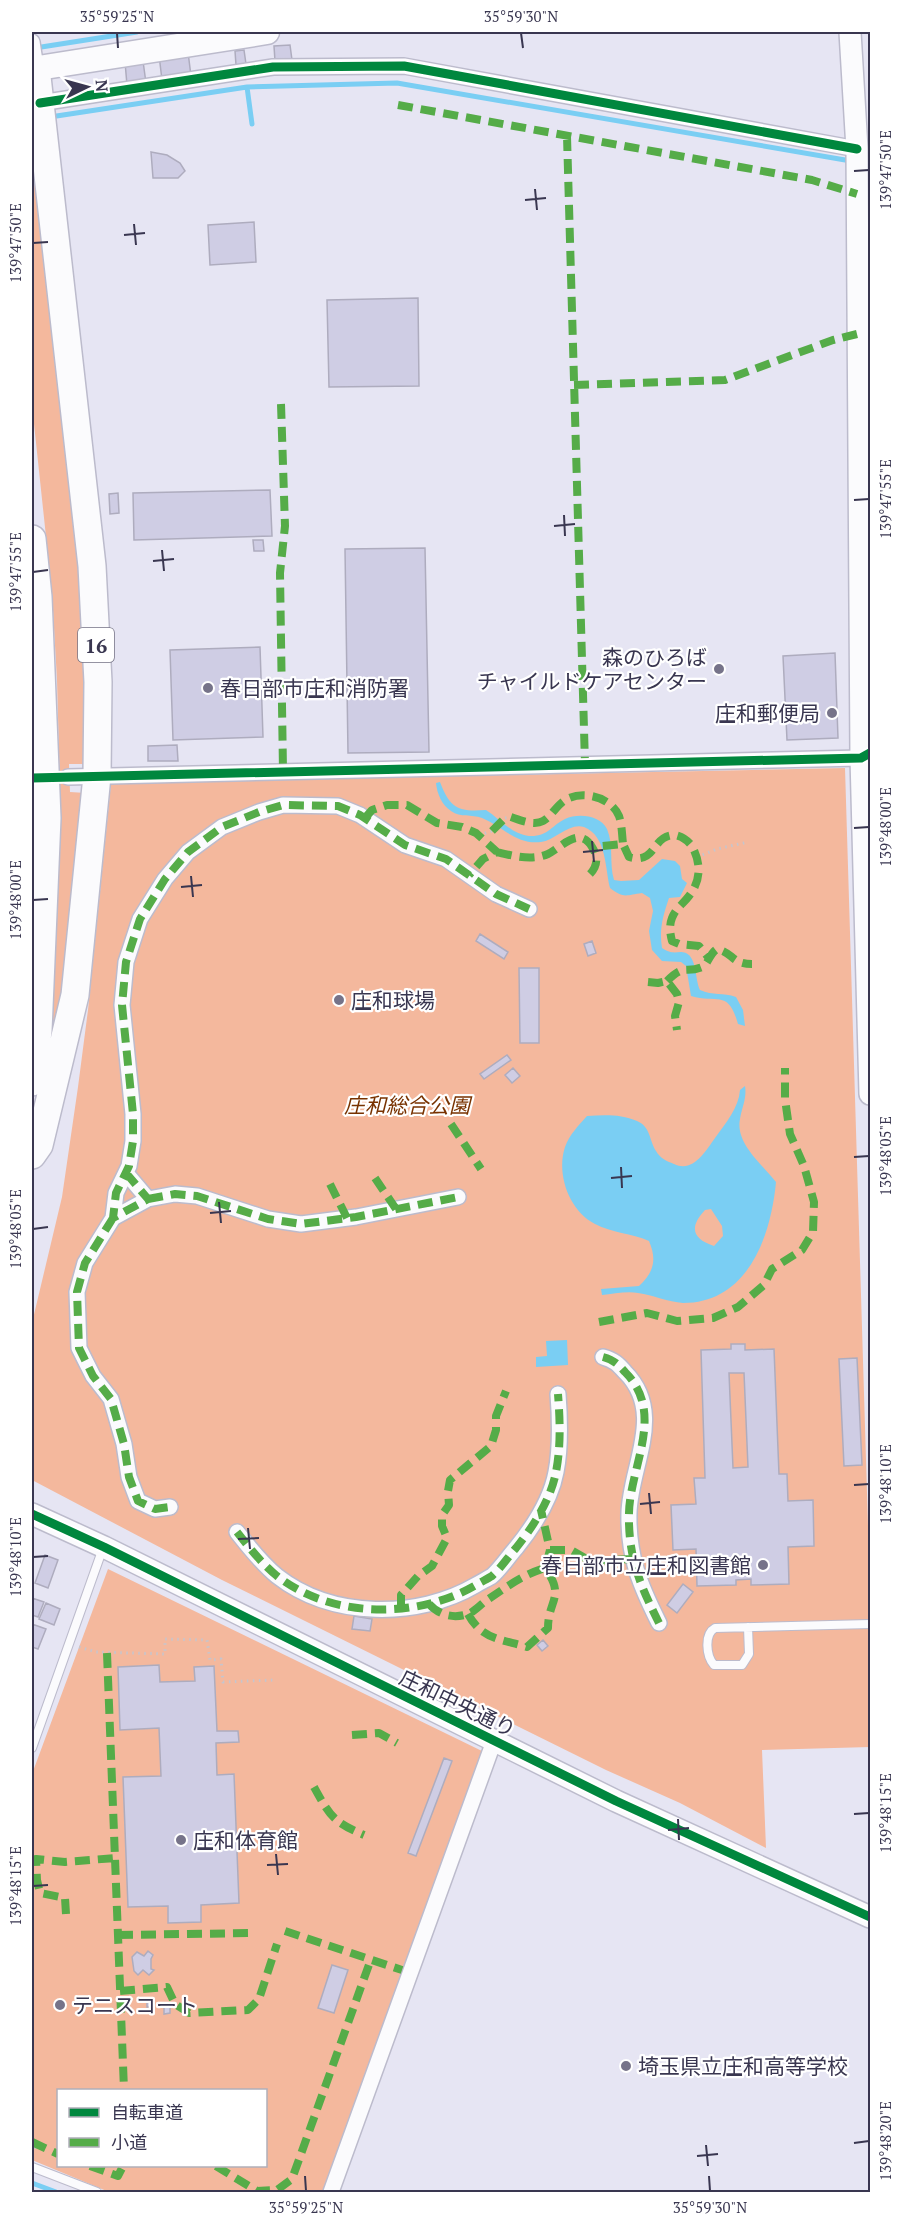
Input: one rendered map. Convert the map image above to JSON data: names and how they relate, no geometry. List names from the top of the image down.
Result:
{
  "streets": {
    "highway": ["16"],
    "main road": ["庄和中央通り"]
  },
  "parks": ["庄和総合公園"],
  "places": [
    "森のひろば チャイルドケアセンター",
    "春日部市庄和消防署",
    "庄和郵便局",
    "庄和球場",
    "春日部市立庄和図書館",
    "庄和体育館",
    "テニスコート",
    "埼玉県立庄和高等学校"
  ],
  "legend": ["自転車道", "小道"],
  "north": "right",
  "coordinates": [
    "35°59'25\"N",
    "35°59'30\"N",
    "139°47'50\"E",
    "139°47'55\"E",
    "139°48'00\"E",
    "139°48'05\"E",
    "139°48'10\"E",
    "139°48'15\"E",
    "139°48'20\"E"
  ]
}
